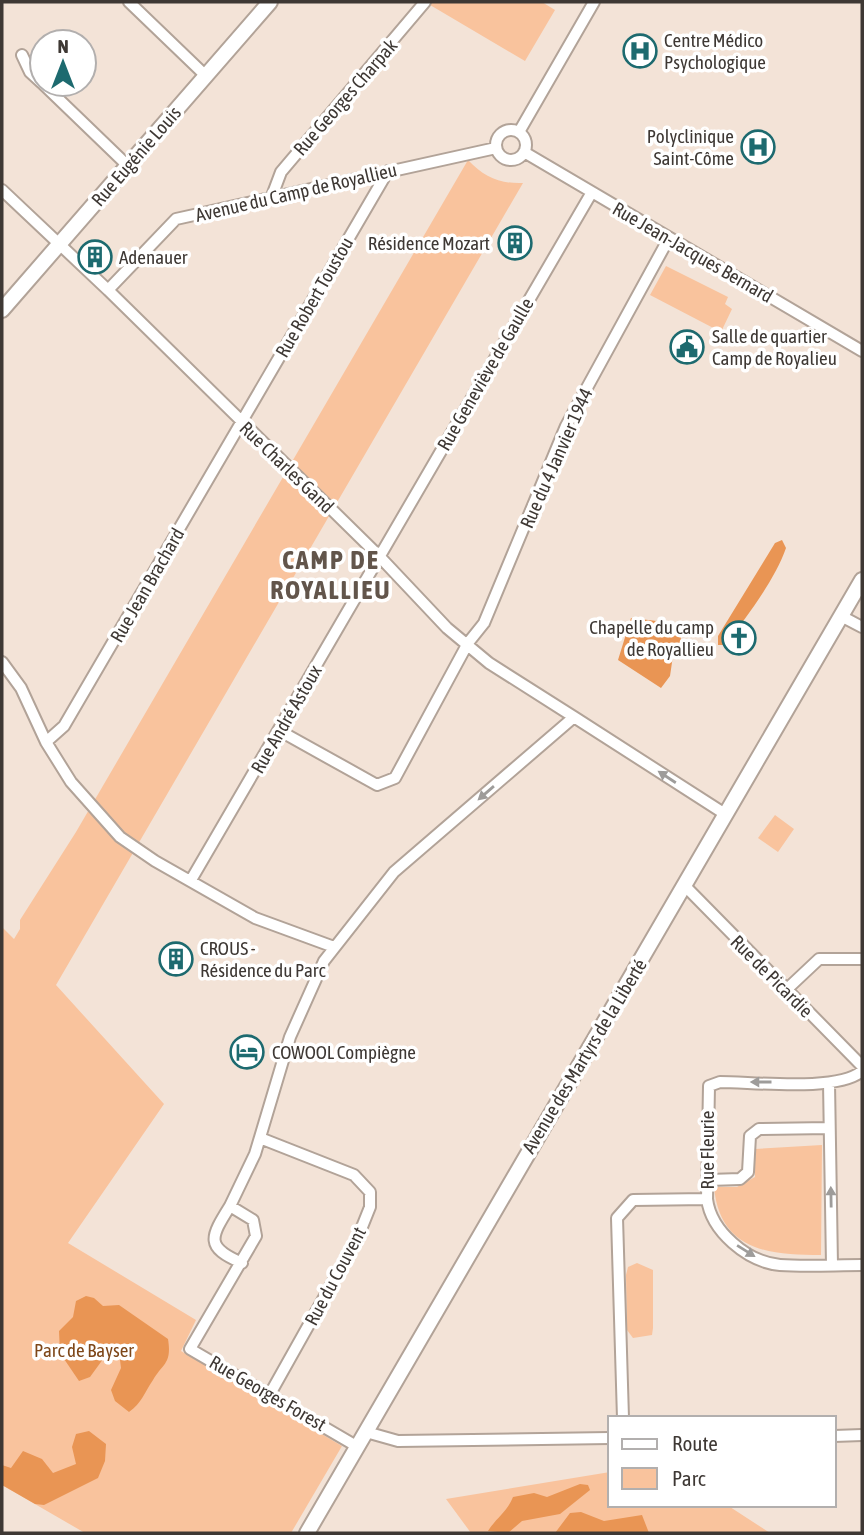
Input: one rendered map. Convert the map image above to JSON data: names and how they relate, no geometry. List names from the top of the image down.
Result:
{
  "streets": {
    "street": [
      "Rue Georges Charpak",
      "Rue Eugénie Louis",
      "Avenue du Camp de Royallieu",
      "Rue Jean-Jacques Bernard",
      "Rue Robert Toustou",
      "Rue Geneviève de Gaulle",
      "Rue du 4 Janvier 1944",
      "Rue Charles Gand",
      "Rue Jean Brachard",
      "Rue André Astoux",
      "Rue de Picardie",
      "Avenue des Martyrs de la Liberté",
      "Rue Fleurie",
      "Rue du Couvent",
      "Rue Georges Forest"
    ]
  },
  "crossings": [
    ["Rue Georges Charpak", "Avenue du Camp de Royallieu"],
    ["Avenue du Camp de Royallieu", "Rue Jean-Jacques Bernard"],
    ["Avenue du Camp de Royallieu", "Rue Robert Toustou"],
    ["Avenue du Camp de Royallieu", "Rue Charles Gand"],
    ["Rue Jean-Jacques Bernard", "Rue Geneviève de Gaulle"],
    ["Rue Jean-Jacques Bernard", "Rue du 4 Janvier 1944"],
    ["Rue Robert Toustou", "Rue Charles Gand"],
    ["Rue Robert Toustou", "Rue Jean Brachard"],
    ["Rue Geneviève de Gaulle", "Rue Charles Gand"],
    ["Rue Geneviève de Gaulle", "Rue André Astoux"],
    ["Rue du 4 Janvier 1944", "Rue Charles Gand"],
    ["Rue du 4 Janvier 1944", "Rue André Astoux"],
    ["Rue Charles Gand", "Rue Jean Brachard"],
    ["Rue Charles Gand", "Rue André Astoux"],
    ["Rue Charles Gand", "Avenue des Martyrs de la Liberté"],
    ["Rue de Picardie", "Avenue des Martyrs de la Liberté"],
    ["Rue de Picardie", "Rue Fleurie"],
    ["Avenue des Martyrs de la Liberté", "Rue Georges Forest"],
    ["Rue du Couvent", "Rue Georges Forest"]
  ],
  "districts": ["CAMP DE ROYALLIEU"],
  "parks": ["Parc de Bayser"],
  "places": {
    "hospital": ["Centre Médico Psychologique", "Polyclinique Saint-Côme"],
    "building": ["Résidence Mozart", "Adenauer", "CROUS - Résidence du Parc"],
    "public building": ["Salle de quartier Camp de Royalieu"],
    "church": ["Chapelle du camp de Royallieu"],
    "hotel": ["COWOOL Compiègne"]
  },
  "legend": ["Route", "Parc"],
  "north": "top"
}
